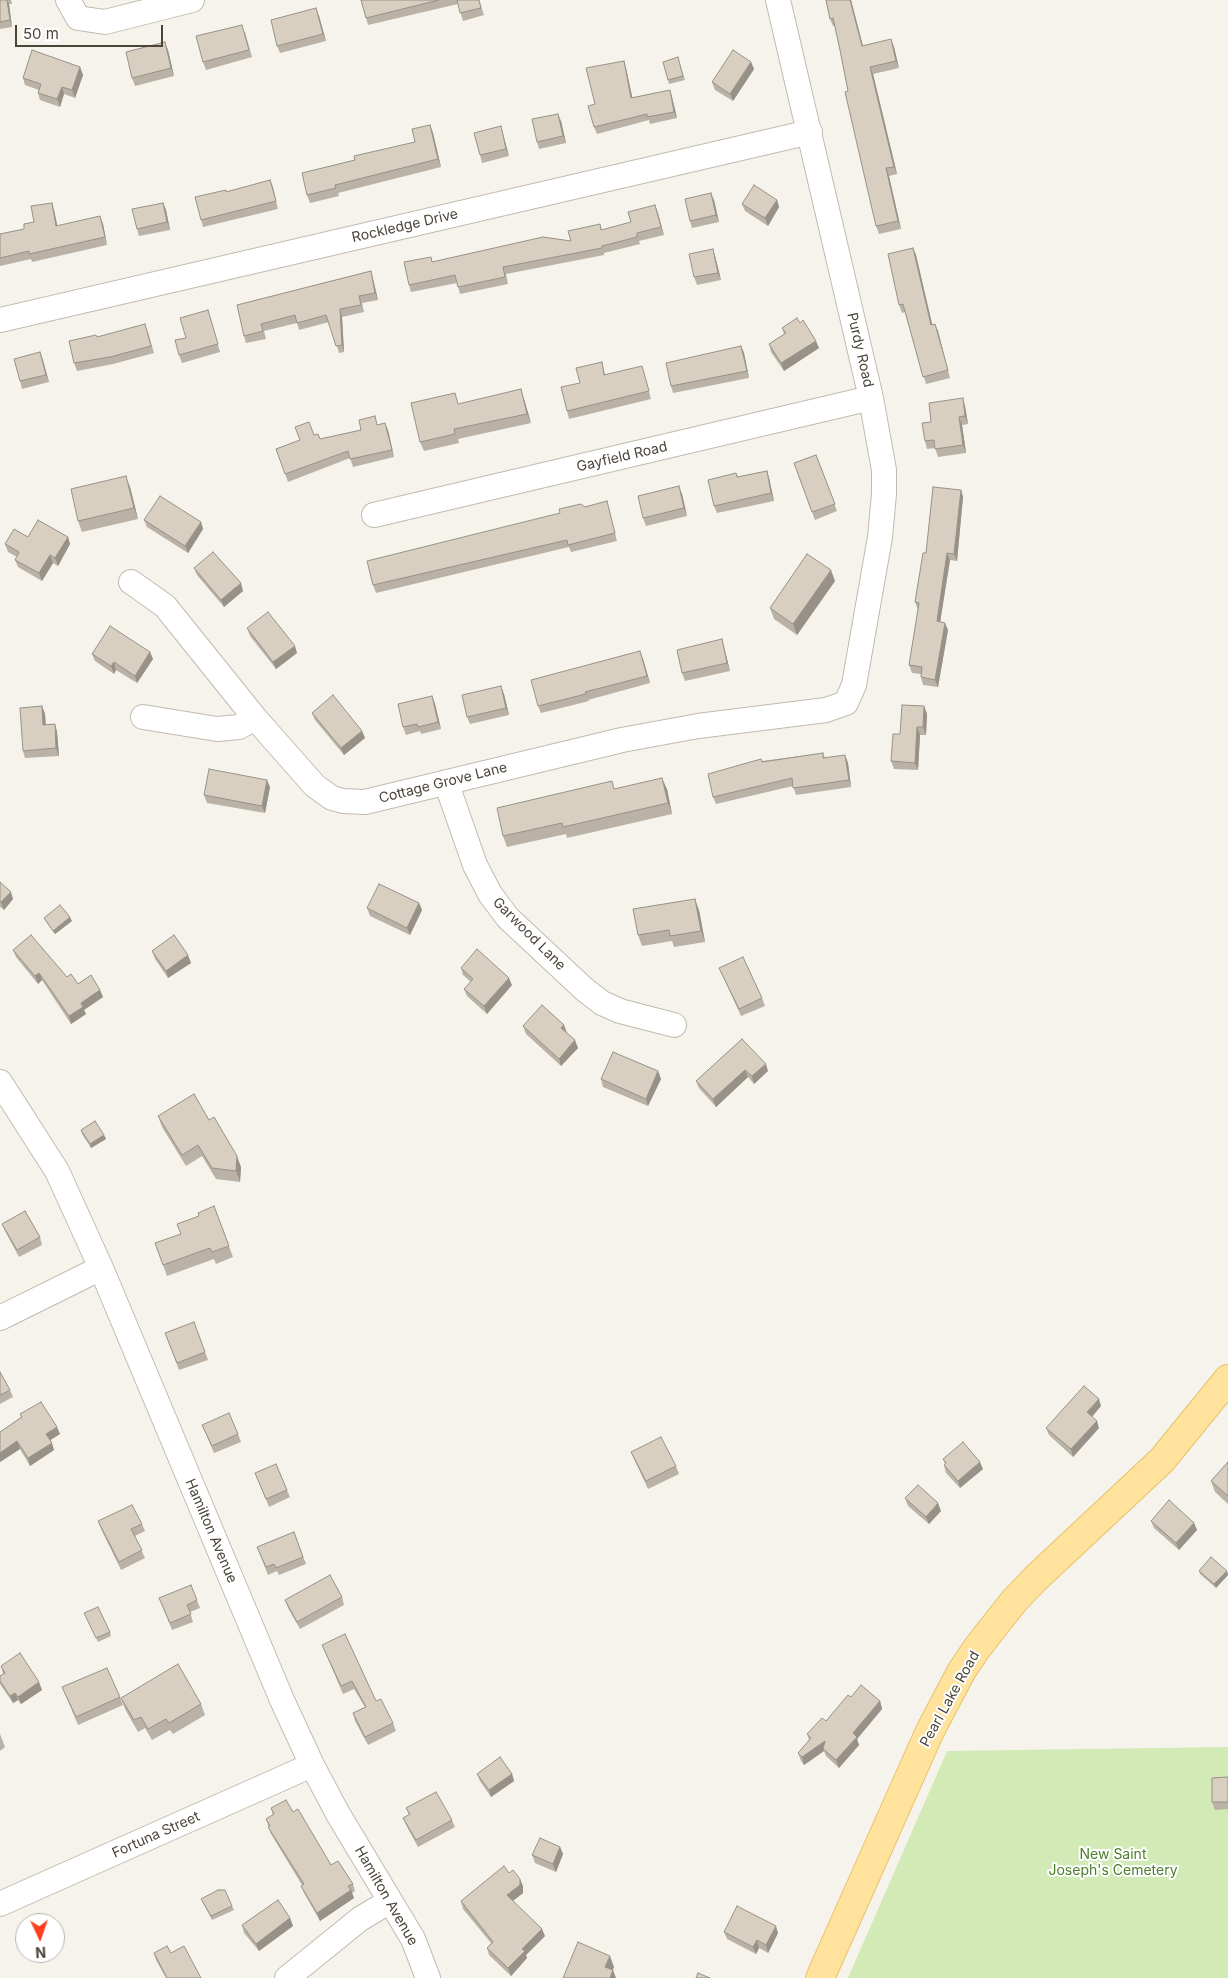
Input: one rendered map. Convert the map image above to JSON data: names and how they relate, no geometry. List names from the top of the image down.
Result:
{
  "streets": {
    "main road": ["Pearl Lake Road"],
    "street": [
      "Rockledge Drive",
      "Purdy Road",
      "Gayfield Road",
      "Cottage Grove Lane",
      "Garwood Lane",
      "Hamilton Avenue",
      "Fortuna Street"
    ]
  },
  "crossings": [
    ["Rockledge Drive", "Purdy Road"],
    ["Purdy Road", "Gayfield Road"],
    ["Purdy Road", "Cottage Grove Lane"],
    ["Cottage Grove Lane", "Garwood Lane"],
    ["Hamilton Avenue", "Fortuna Street"]
  ],
  "parks": ["New Saint Joseph's Cemetery"],
  "scale_bar": "50 m",
  "north": "bottom"
}
